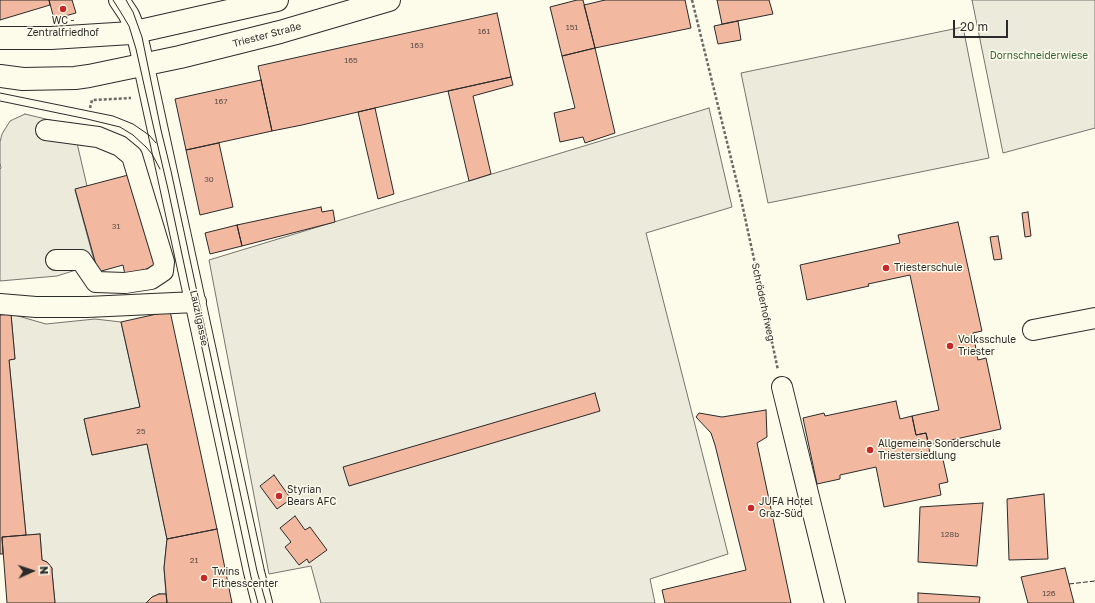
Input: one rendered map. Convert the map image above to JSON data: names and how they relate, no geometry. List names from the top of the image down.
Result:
{
  "streets": {
    "main road": ["Triester Straße"],
    "street": ["Lauzilgasse"],
    "path": ["Schröderhofweg"]
  },
  "crossings": [
    ["Triester Straße", "Lauzilgasse"]
  ],
  "parks": ["Dornschneiderwiese"],
  "places": [
    "WC - Zentralfriedhof",
    "Triesterschule",
    "Volksschule Triester",
    "Allgemeine Sonderschule Triestersiedlung",
    "Styrian Bears AFC",
    "JUFA Hotel Graz-Süd",
    "Twins Fitnesscenter"
  ],
  "house_numbers": [
    "151",
    "161",
    "163",
    "165",
    "167",
    "30",
    "31",
    "25",
    "128b",
    "21",
    "126"
  ],
  "scale_bar": "20 m",
  "north": "right"
}
